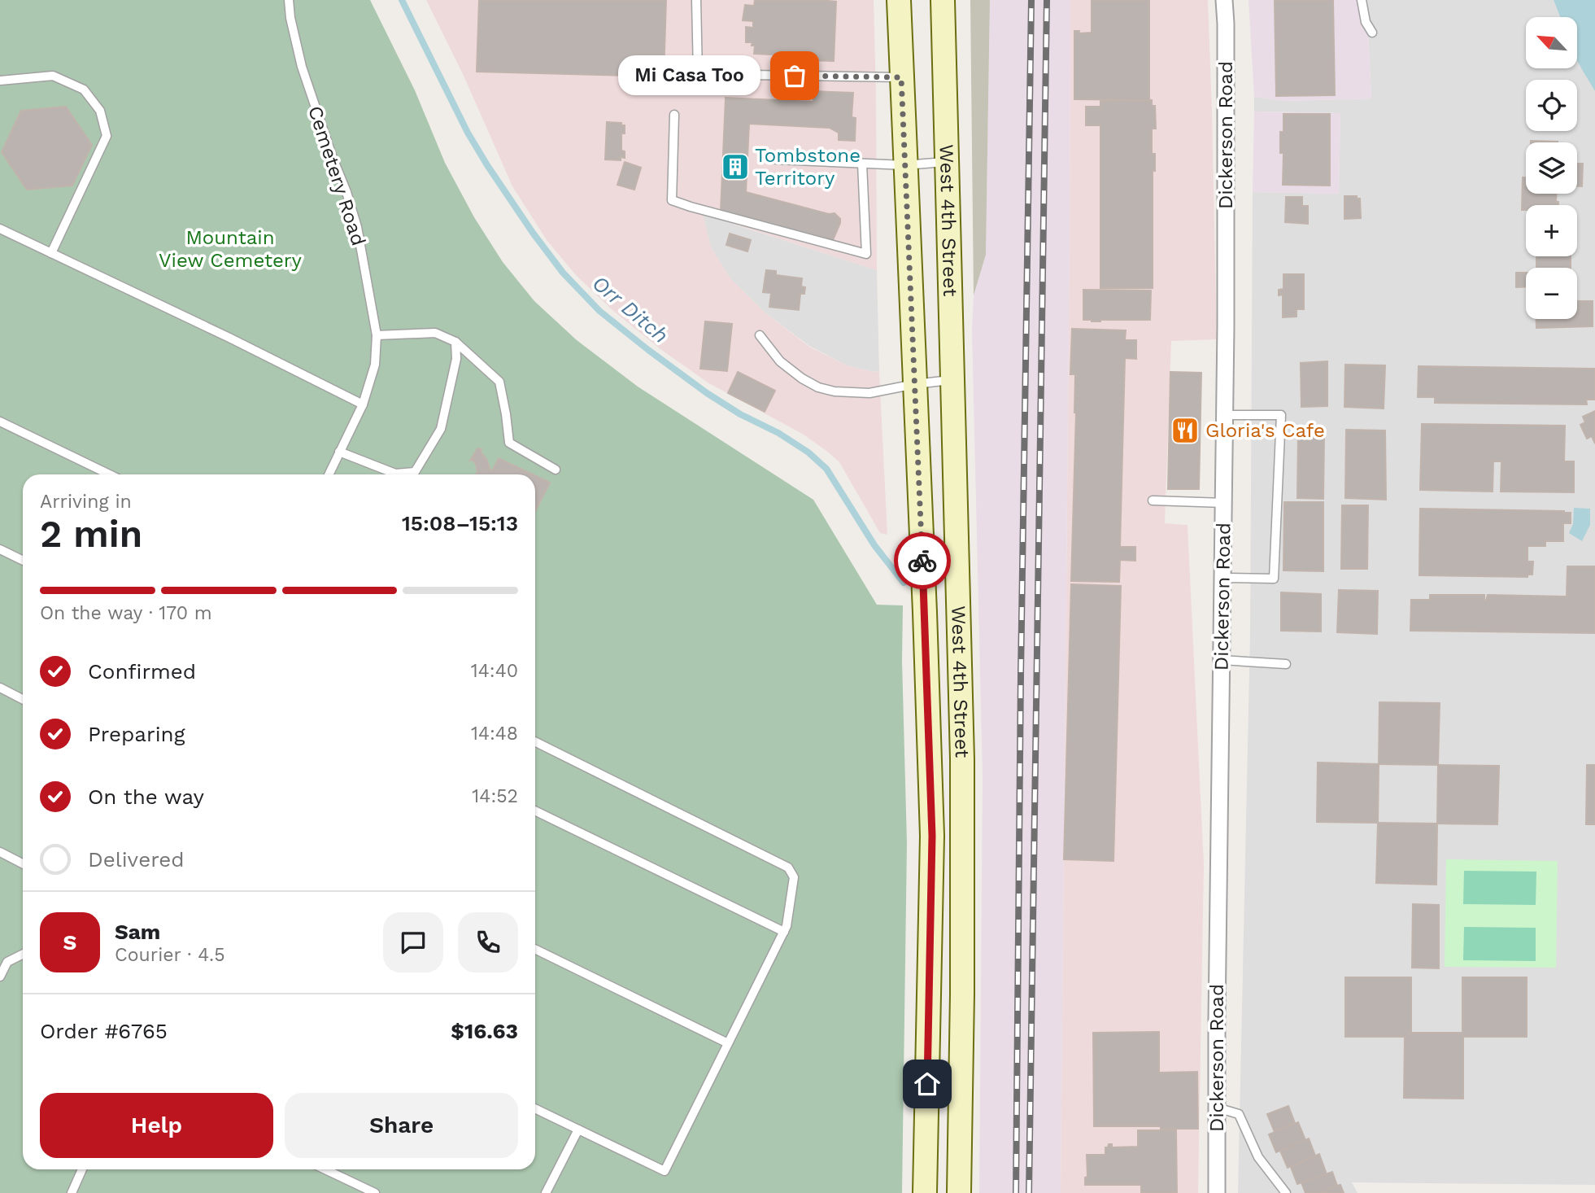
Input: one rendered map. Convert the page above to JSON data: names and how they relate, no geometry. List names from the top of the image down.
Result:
{
  "streets": {
    "main road": ["West 4th Street"],
    "street": ["Dickerson Road"],
    "lane": ["Cemetery Road"]
  },
  "water": ["Orr Ditch"],
  "parks": ["Mountain View Cemetery"],
  "places": {
    "other": ["Mi Casa Too"],
    "building": ["Tombstone Territory"],
    "restaurant": ["Gloria's Cafe"]
  },
  "north": "top left",
  "page": {
    "map_buttons": ["+", "−"],
    "bubble": "Mi Casa Too",
    "heading": ["2 min", "Arriving in", "15:08–15:13"],
    "panel": [
      "Sam",
      "Courier · 4.5",
      "Order #6765",
      "$16.63"
    ],
    "bar": "On the way · 170 m",
    "list": [
      ["Confirmed", "14:40"],
      ["Preparing", "14:48"],
      ["On the way", "14:52"],
      "Delivered"
    ],
    "round": "S",
    "buttons": ["Help", "Share"]
  }
}
